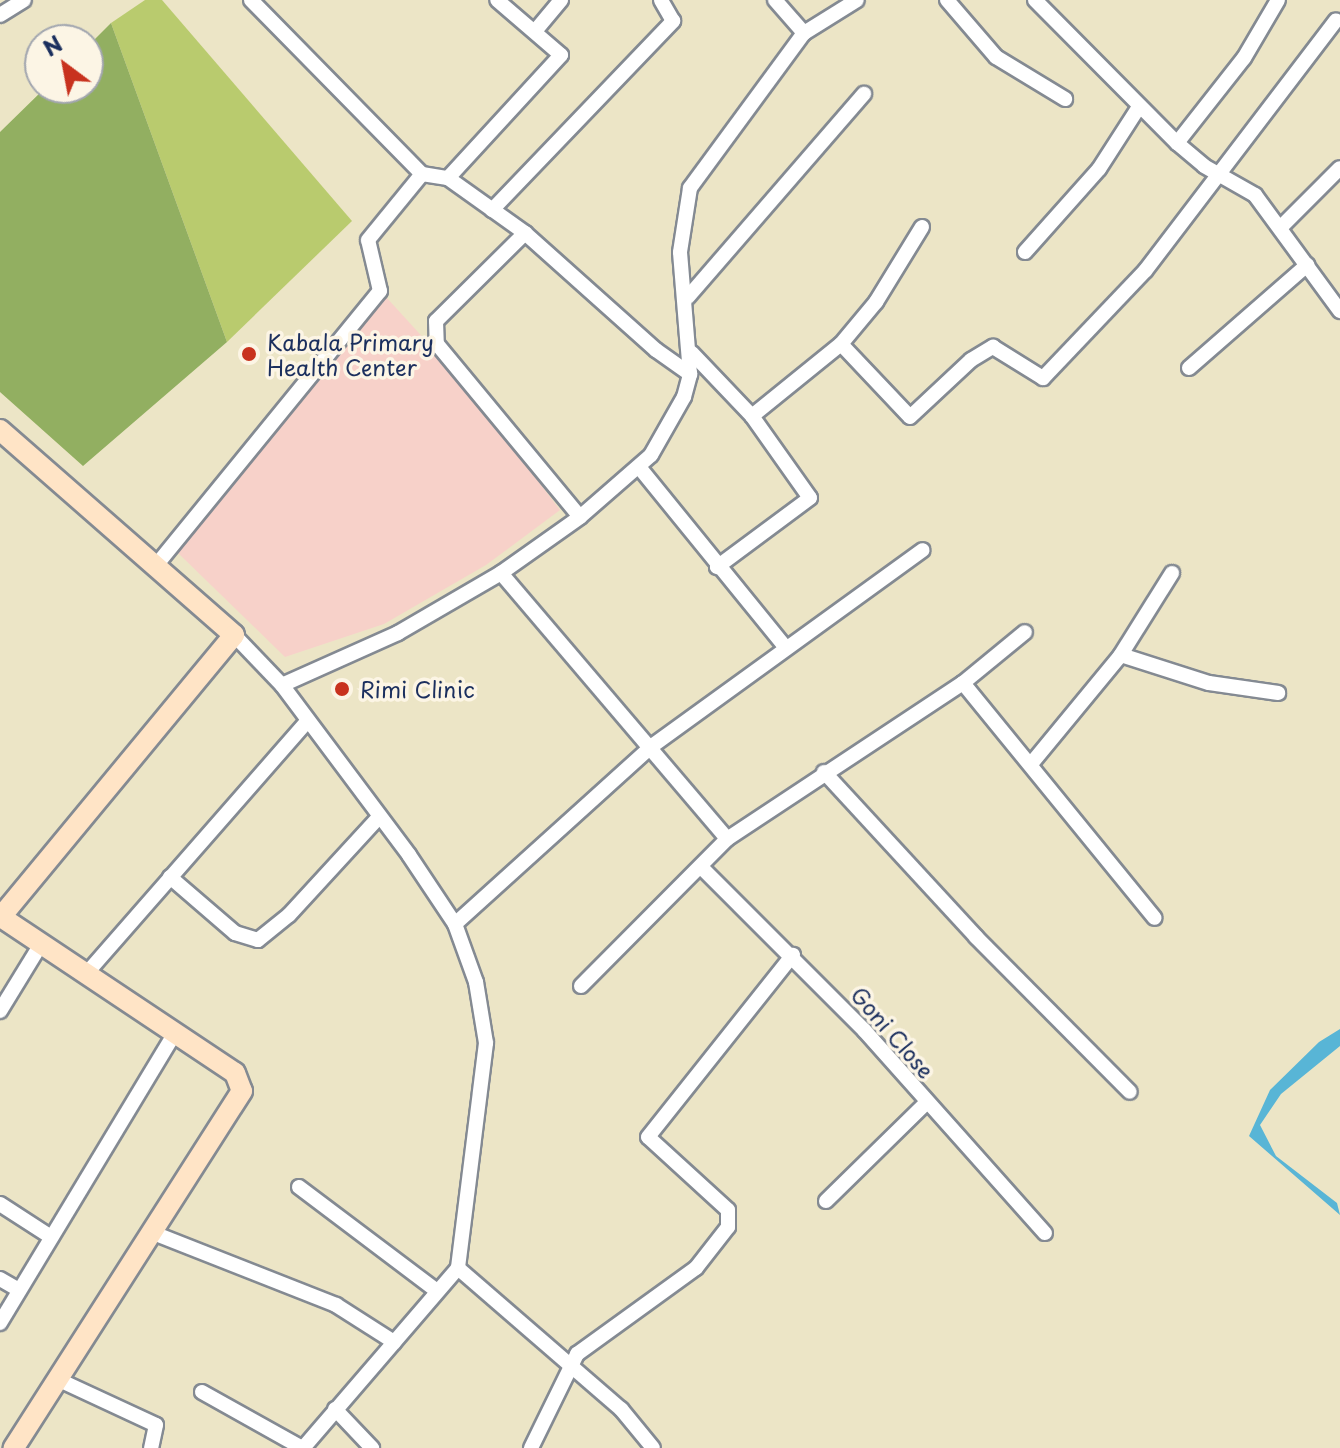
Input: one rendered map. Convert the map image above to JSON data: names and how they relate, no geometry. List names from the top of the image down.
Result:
{
  "streets": {
    "street": ["Goni Close"]
  },
  "places": ["Kabala Primary Health Center", "Rimi Clinic"],
  "north": "top left"
}
